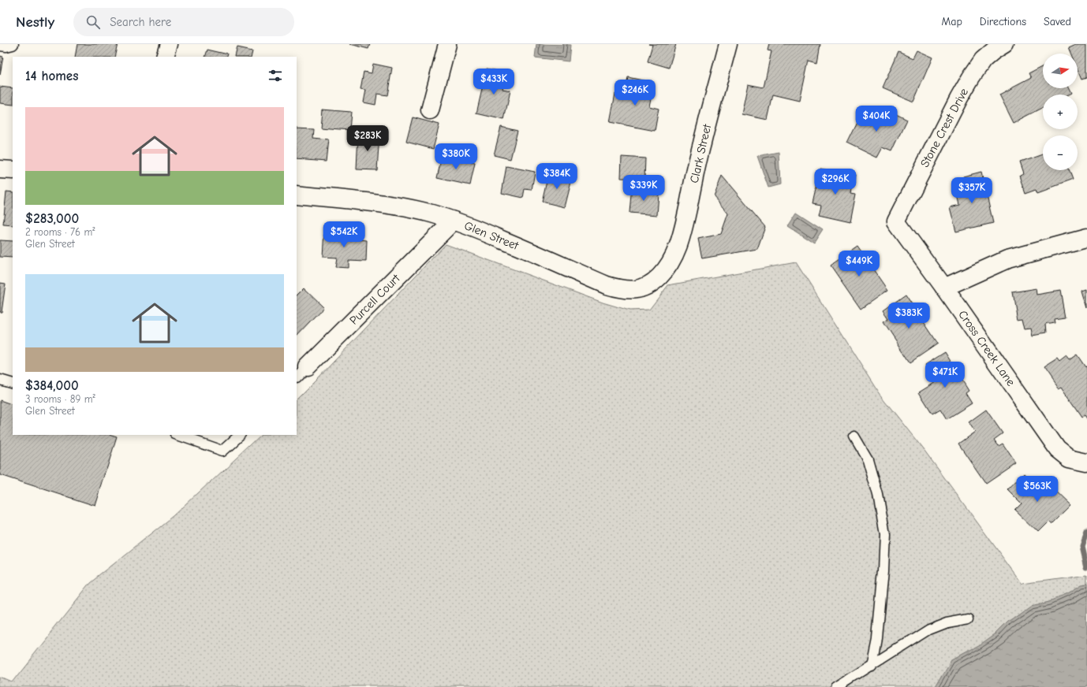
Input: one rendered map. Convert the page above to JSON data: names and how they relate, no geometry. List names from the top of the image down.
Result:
{
  "streets": {
    "street": [
      "Stone Crest Drive",
      "Clark Street",
      "Glen Street",
      "Purcell Court",
      "Cross Creek Lane"
    ]
  },
  "crossings": [
    ["Stone Crest Drive", "Cross Creek Lane"],
    ["Clark Street", "Glen Street"],
    ["Glen Street", "Purcell Court"]
  ],
  "north": "right",
  "page": {
    "header": "Nestly",
    "search": "Search here",
    "nav": ["Map", "Directions", "Saved"],
    "map_buttons": ["+", "−"],
    "heading": "14 homes",
    "price": [
      "$433K",
      "$246K",
      "$404K",
      "$283K",
      "$380K",
      "$384K",
      "$296K",
      "$339K",
      "$357K",
      "$542K",
      "$449K",
      "$383K",
      "$471K",
      "$563K"
    ],
    "list": [
      {
        "name": "$283,000",
        "note": "2 rooms · 76 m² · Glen Street"
      },
      {
        "name": "$384,000",
        "note": "3 rooms · 89 m² · Glen Street"
      }
    ]
  }
}
